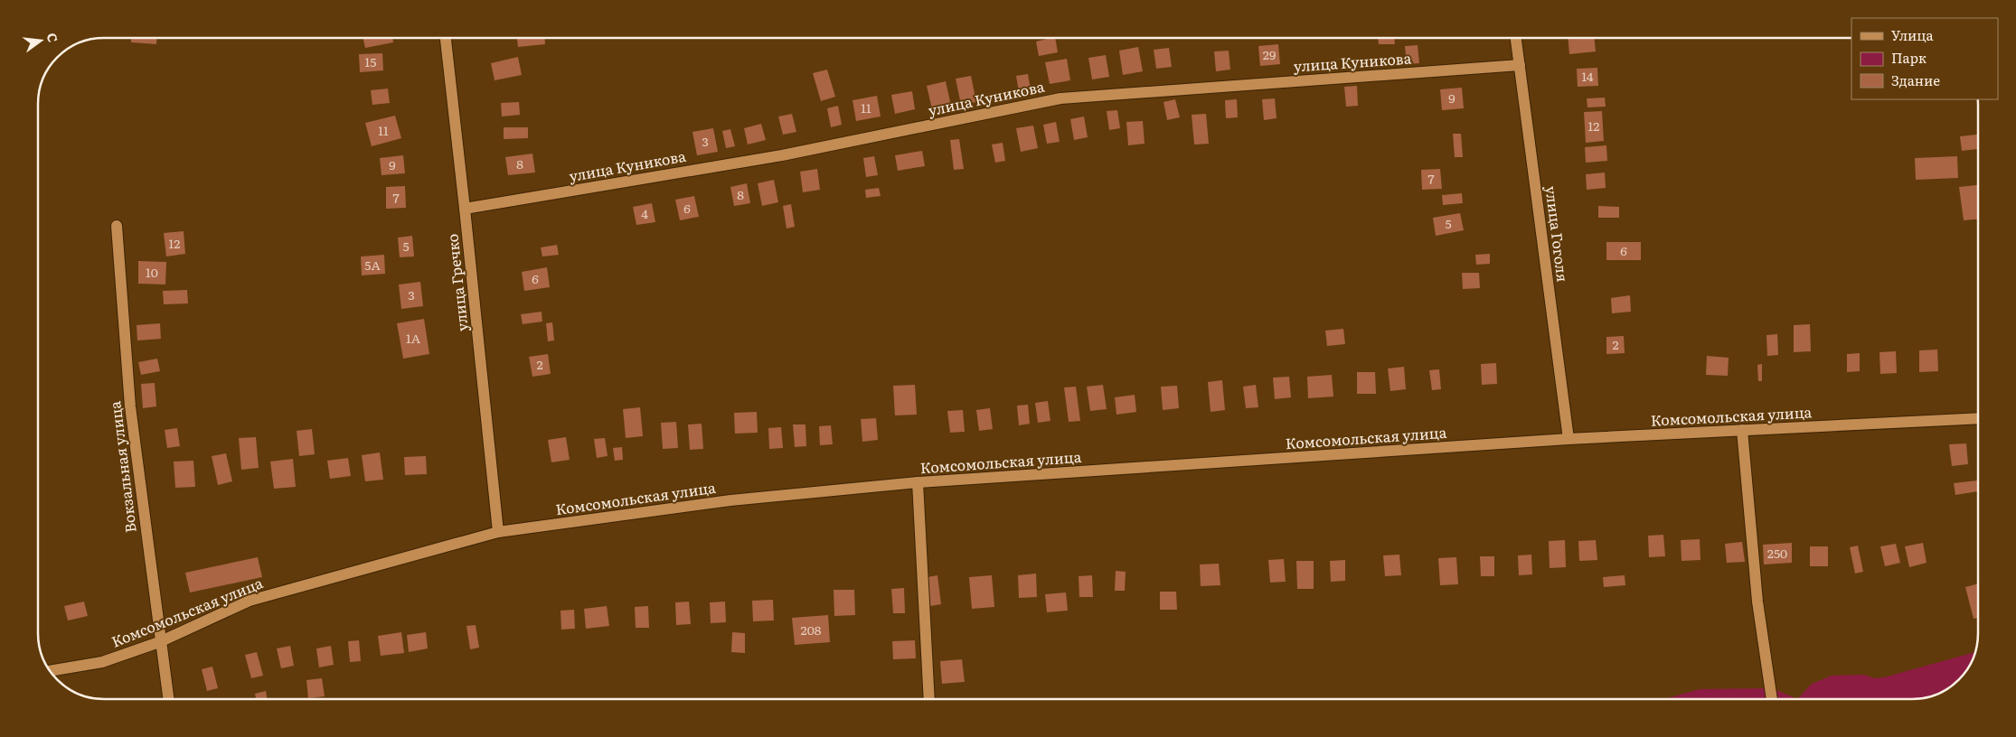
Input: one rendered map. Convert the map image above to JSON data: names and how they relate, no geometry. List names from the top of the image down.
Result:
{
  "streets": {
    "street": [
      "улица Куникова",
      "улица Гоголя",
      "улица Гречко",
      "Комсомольская улица",
      "Вокзальная улица"
    ]
  },
  "crossings": [
    ["улица Куникова", "улица Гоголя"],
    ["улица Куникова", "улица Гречко"],
    ["улица Гоголя", "Комсомольская улица"],
    ["улица Гречко", "Комсомольская улица"],
    ["Комсомольская улица", "Вокзальная улица"]
  ],
  "house_numbers": [
    "29",
    "15",
    "14",
    "9",
    "11",
    "12",
    "11",
    "3",
    "8",
    "9",
    "7",
    "8",
    "7",
    "6",
    "4",
    "5",
    "12",
    "5",
    "6",
    "5А",
    "10",
    "6",
    "3",
    "1А",
    "2",
    "2",
    "250",
    "208"
  ],
  "legend": ["Улица", "Парк", "Здание"],
  "north": "right"
}
